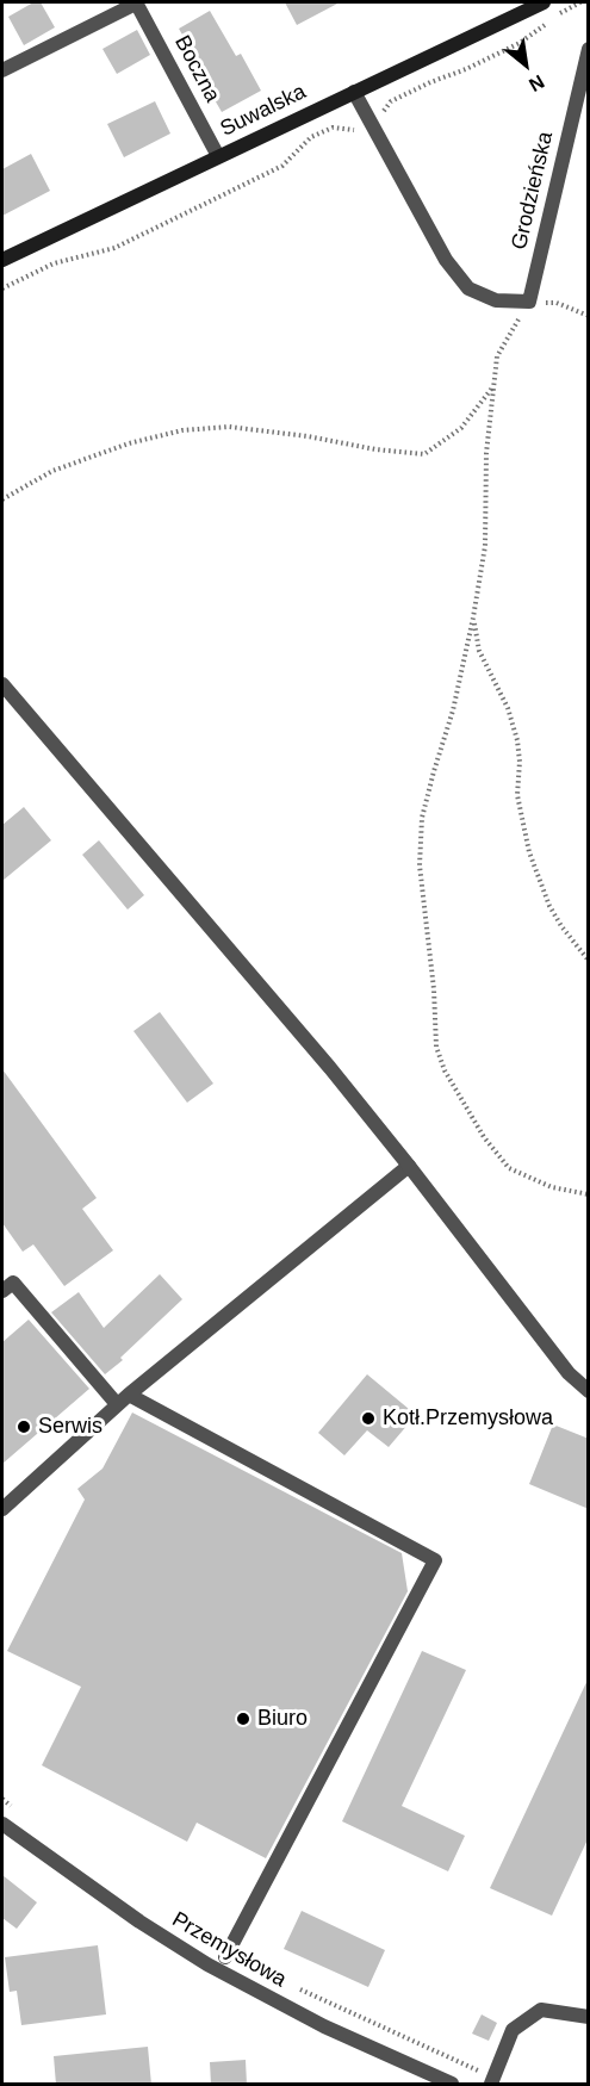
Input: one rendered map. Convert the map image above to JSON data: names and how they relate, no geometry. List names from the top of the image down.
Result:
{
  "streets": {
    "street": [
      "Boczna",
      "Suwalska",
      "Grodzieńska",
      "Przemysłowa"
    ]
  },
  "crossings": [
    ["Boczna", "Suwalska"]
  ],
  "places": ["Kotł.Przemysłowa", "Serwis", "Biuro"],
  "north": "bottom right"
}
